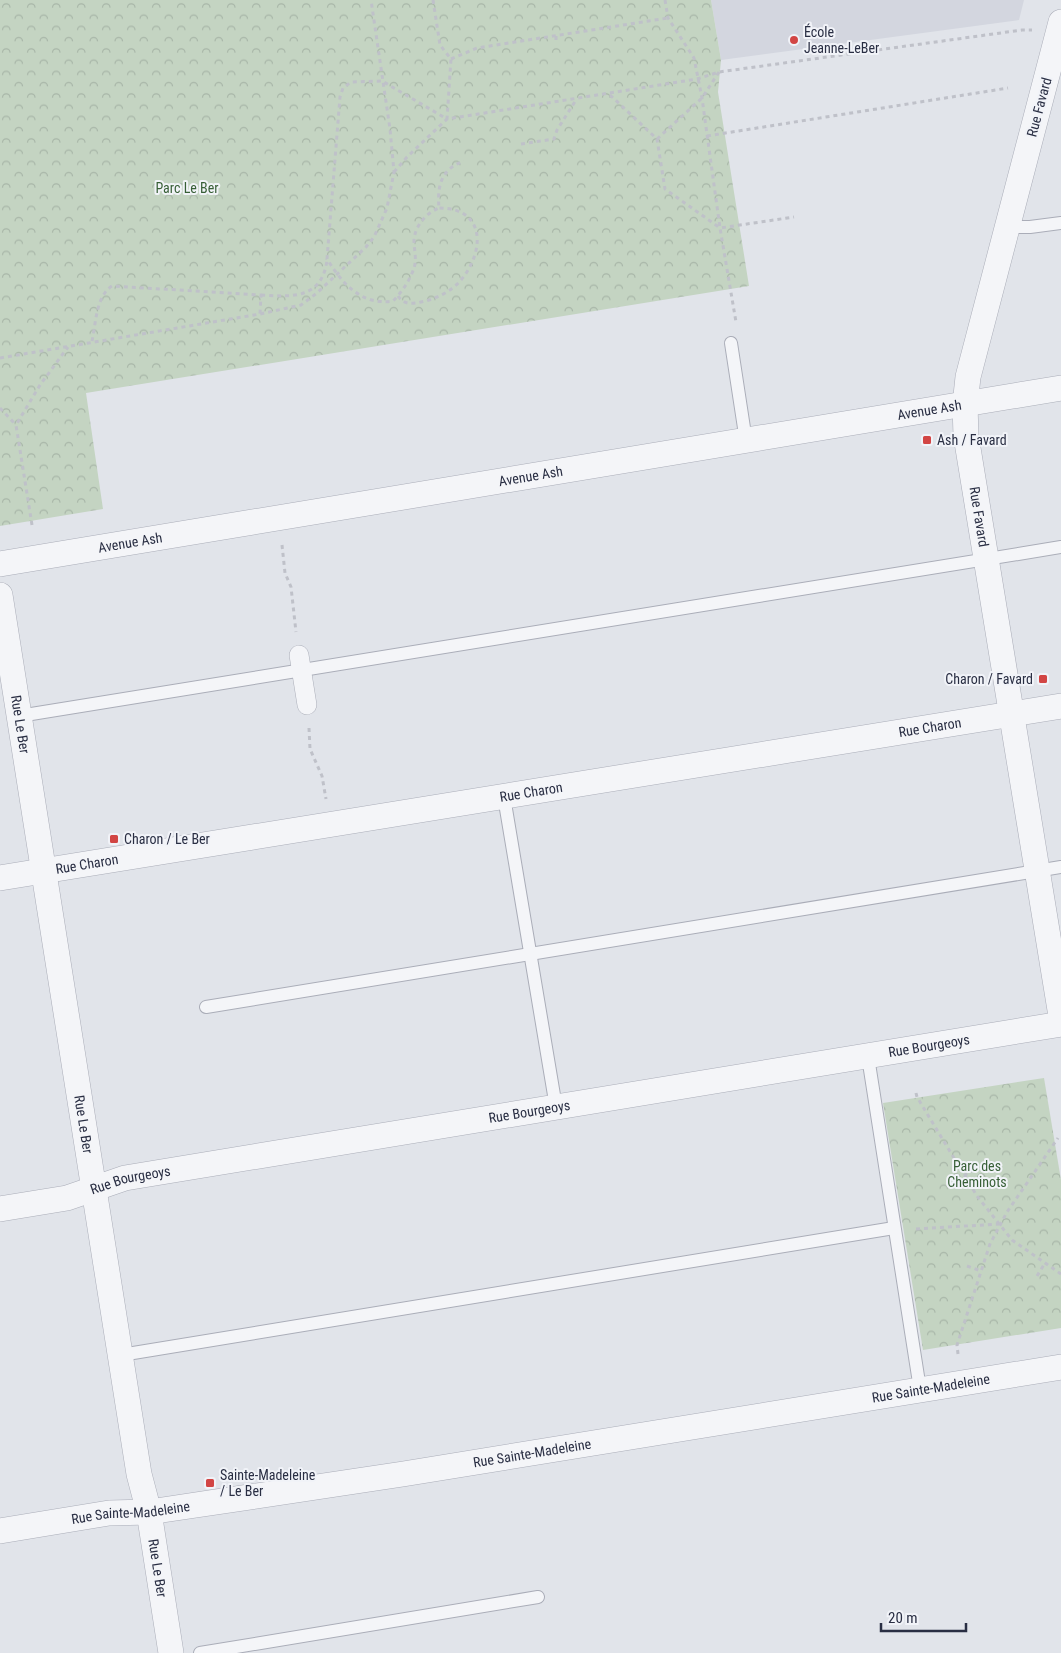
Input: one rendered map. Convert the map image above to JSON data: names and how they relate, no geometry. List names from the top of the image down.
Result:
{
  "streets": {
    "street": [
      "Rue Favard",
      "Avenue Ash",
      "Rue Le Ber",
      "Rue Charon",
      "Rue Bourgeoys",
      "Rue Sainte-Madeleine"
    ]
  },
  "crossings": [
    ["Rue Favard", "Avenue Ash"],
    ["Rue Favard", "Rue Charon"],
    ["Rue Le Ber", "Rue Charon"],
    ["Rue Le Ber", "Rue Bourgeoys"],
    ["Rue Le Ber", "Rue Sainte-Madeleine"]
  ],
  "parks": ["Parc Le Ber", "Parc des Cheminots"],
  "places": {
    "other": ["École Jeanne-LeBer"],
    "transit": [
      "Ash / Favard",
      "Charon / Favard",
      "Charon / Le Ber",
      "Sainte-Madeleine / Le Ber"
    ]
  },
  "scale_bar": "20 m"
}
